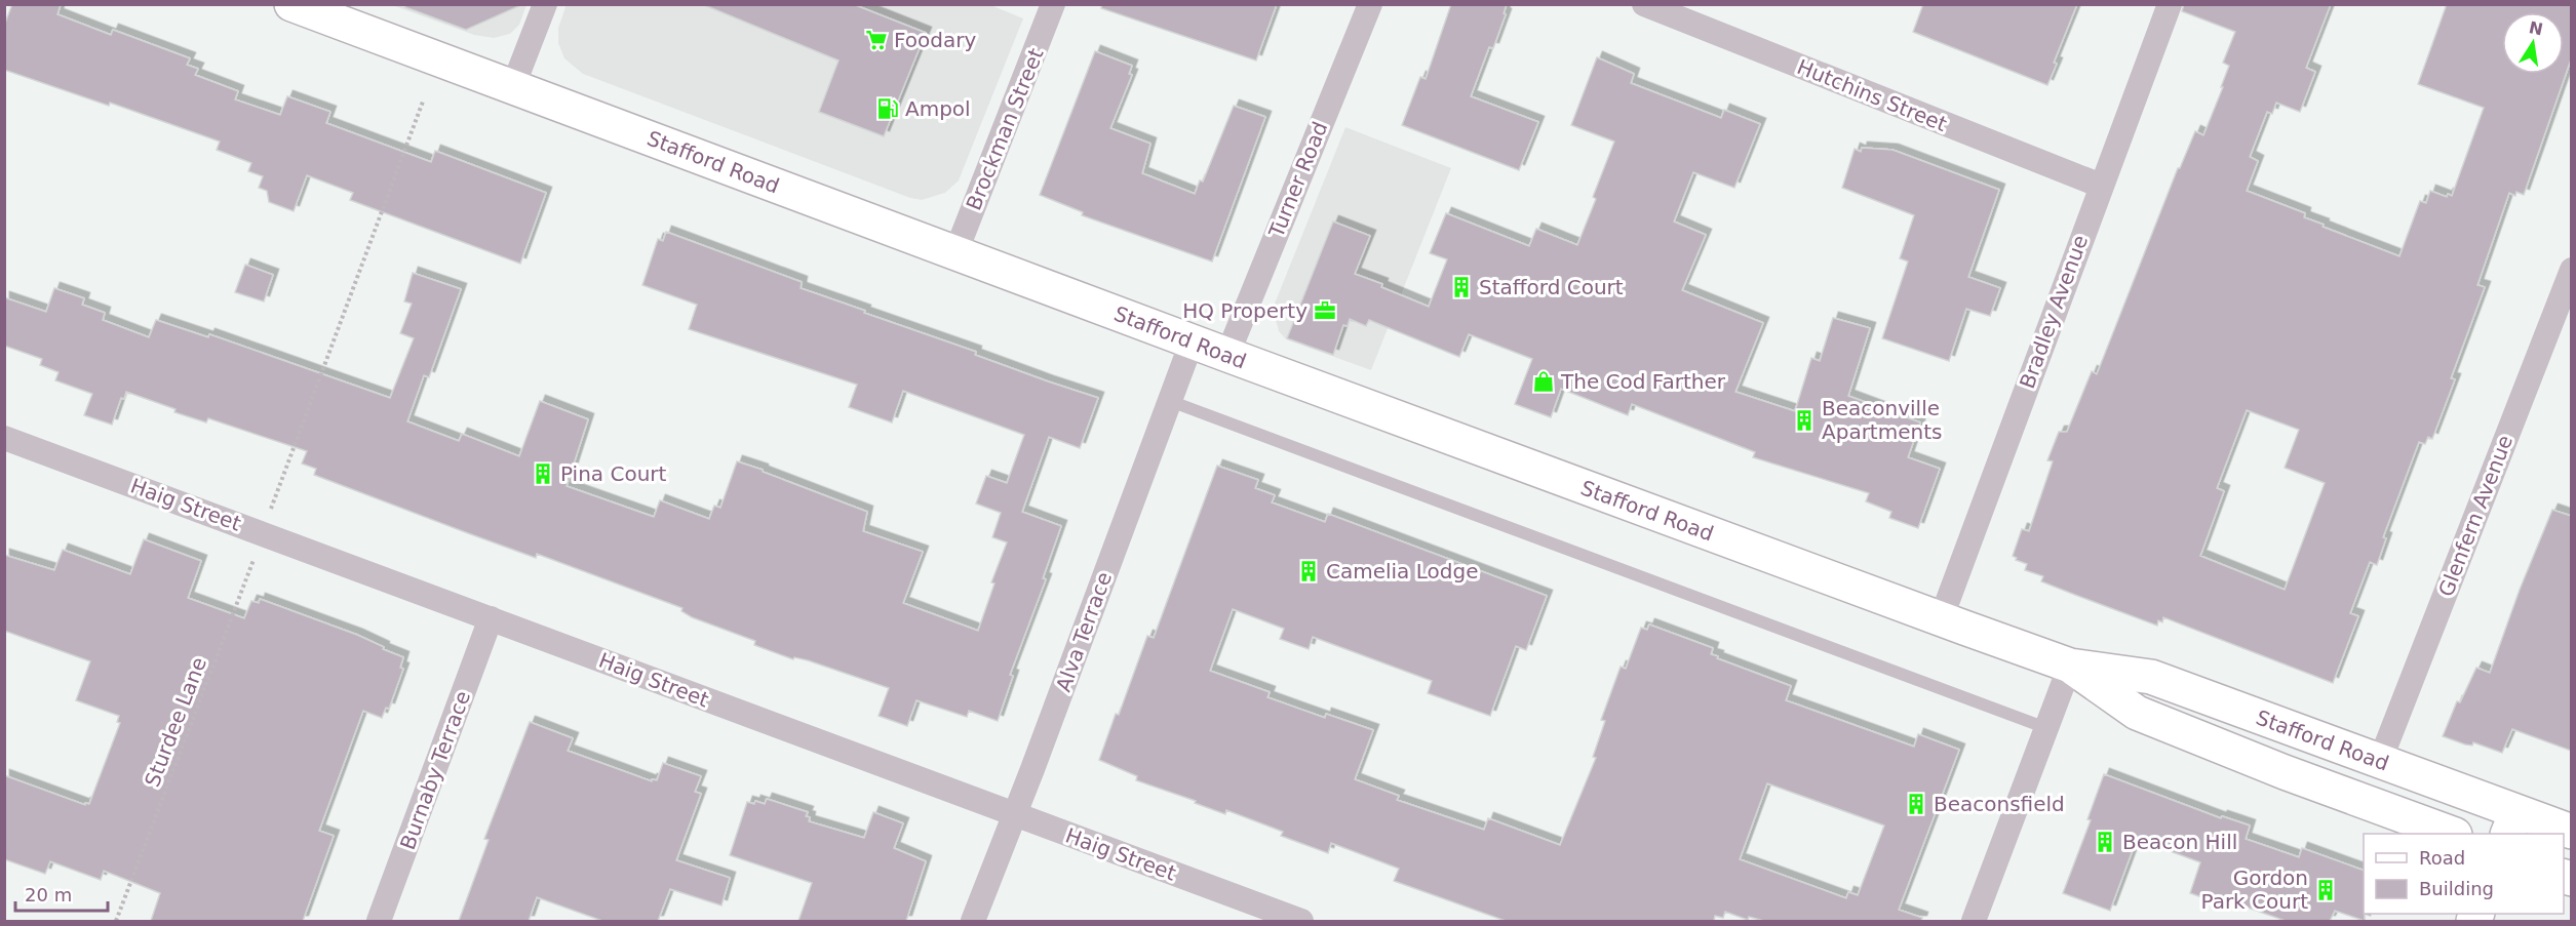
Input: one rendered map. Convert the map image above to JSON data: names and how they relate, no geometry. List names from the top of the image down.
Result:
{
  "streets": {
    "main road": ["Stafford Road"],
    "street": [
      "Hutchins Street",
      "Brockman Street",
      "Turner Road",
      "Bradley Avenue",
      "Haig Street",
      "Glenfern Avenue",
      "Alva Terrace",
      "Burnaby Terrace"
    ],
    "path": ["Sturdee Lane"]
  },
  "crossings": [
    ["Hutchins Street", "Bradley Avenue"],
    ["Brockman Street", "Stafford Road"],
    ["Stafford Road", "Turner Road"],
    ["Stafford Road", "Bradley Avenue"],
    ["Stafford Road", "Glenfern Avenue"],
    ["Stafford Road", "Alva Terrace"],
    ["Haig Street", "Alva Terrace"],
    ["Haig Street", "Sturdee Lane"],
    ["Haig Street", "Burnaby Terrace"]
  ],
  "places": {
    "supermarket": ["Foodary"],
    "fuel station": ["Ampol"],
    "building": [
      "Stafford Court",
      "Beaconville Apartments",
      "Pina Court",
      "Camelia Lodge",
      "Beaconsfield",
      "Beacon Hill",
      "Gordon Park Court"
    ],
    "office": ["HQ Property"],
    "shop": ["The Cod Farther"]
  },
  "legend": ["Road", "Building"],
  "scale_bar": "20 m",
  "north": "top"
}
